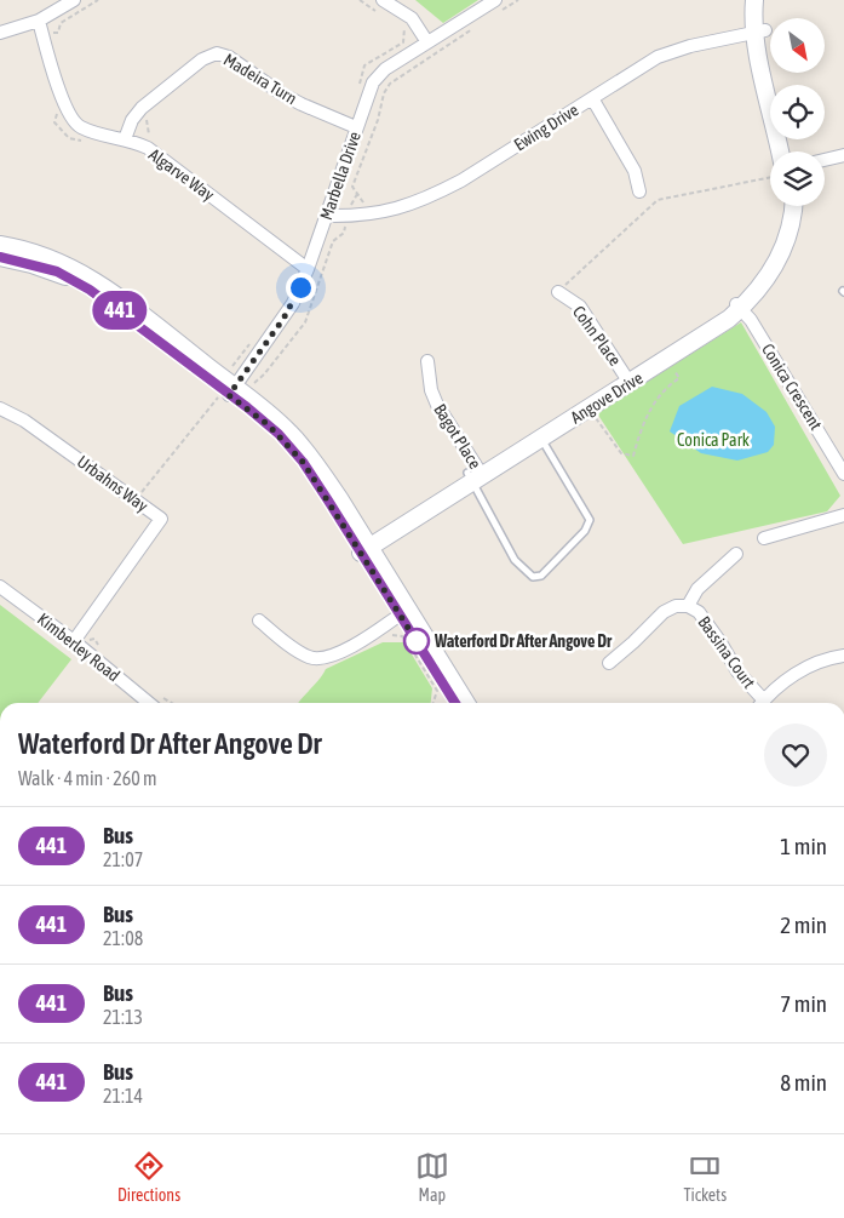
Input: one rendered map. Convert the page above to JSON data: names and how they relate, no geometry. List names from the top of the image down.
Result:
{
  "streets": {
    "street": [
      "Madeira Turn",
      "Ewing Drive",
      "Algarve Way",
      "Marbella Drive",
      "Cohn Place",
      "Conica Crescent",
      "Angove Drive",
      "Bagot Place",
      "Urbahns Way",
      "Kimberley Road",
      "Bassina Court"
    ]
  },
  "crossings": [
    ["Madeira Turn", "Algarve Way"],
    ["Madeira Turn", "Marbella Drive"],
    ["Ewing Drive", "Marbella Drive"],
    ["Algarve Way", "Marbella Drive"],
    ["Cohn Place", "Angove Drive"],
    ["Conica Crescent", "Angove Drive"],
    ["Angove Drive", "Bagot Place"],
    ["Urbahns Way", "Kimberley Road"]
  ],
  "parks": ["Conica Park"],
  "places": ["Waterford Dr After Angove Dr"],
  "lines": ["bus line 441"],
  "north": "bottom right",
  "page": {
    "on_map": "441",
    "heading": ["Waterford Dr After Angove Dr", "Walk · 4 min · 260 m"],
    "list": [
      {
        "mark": "441",
        "name": "Bus",
        "note": "21:07",
        "value": "1 min"
      },
      {
        "mark": "441",
        "name": "Bus",
        "note": "21:08",
        "value": "2 min"
      },
      {
        "mark": "441",
        "name": "Bus",
        "note": "21:13",
        "value": "7 min"
      },
      {
        "mark": "441",
        "name": "Bus",
        "note": "21:14",
        "value": "8 min"
      }
    ],
    "tabs": ["Directions", "Map", "Tickets"]
  }
}
